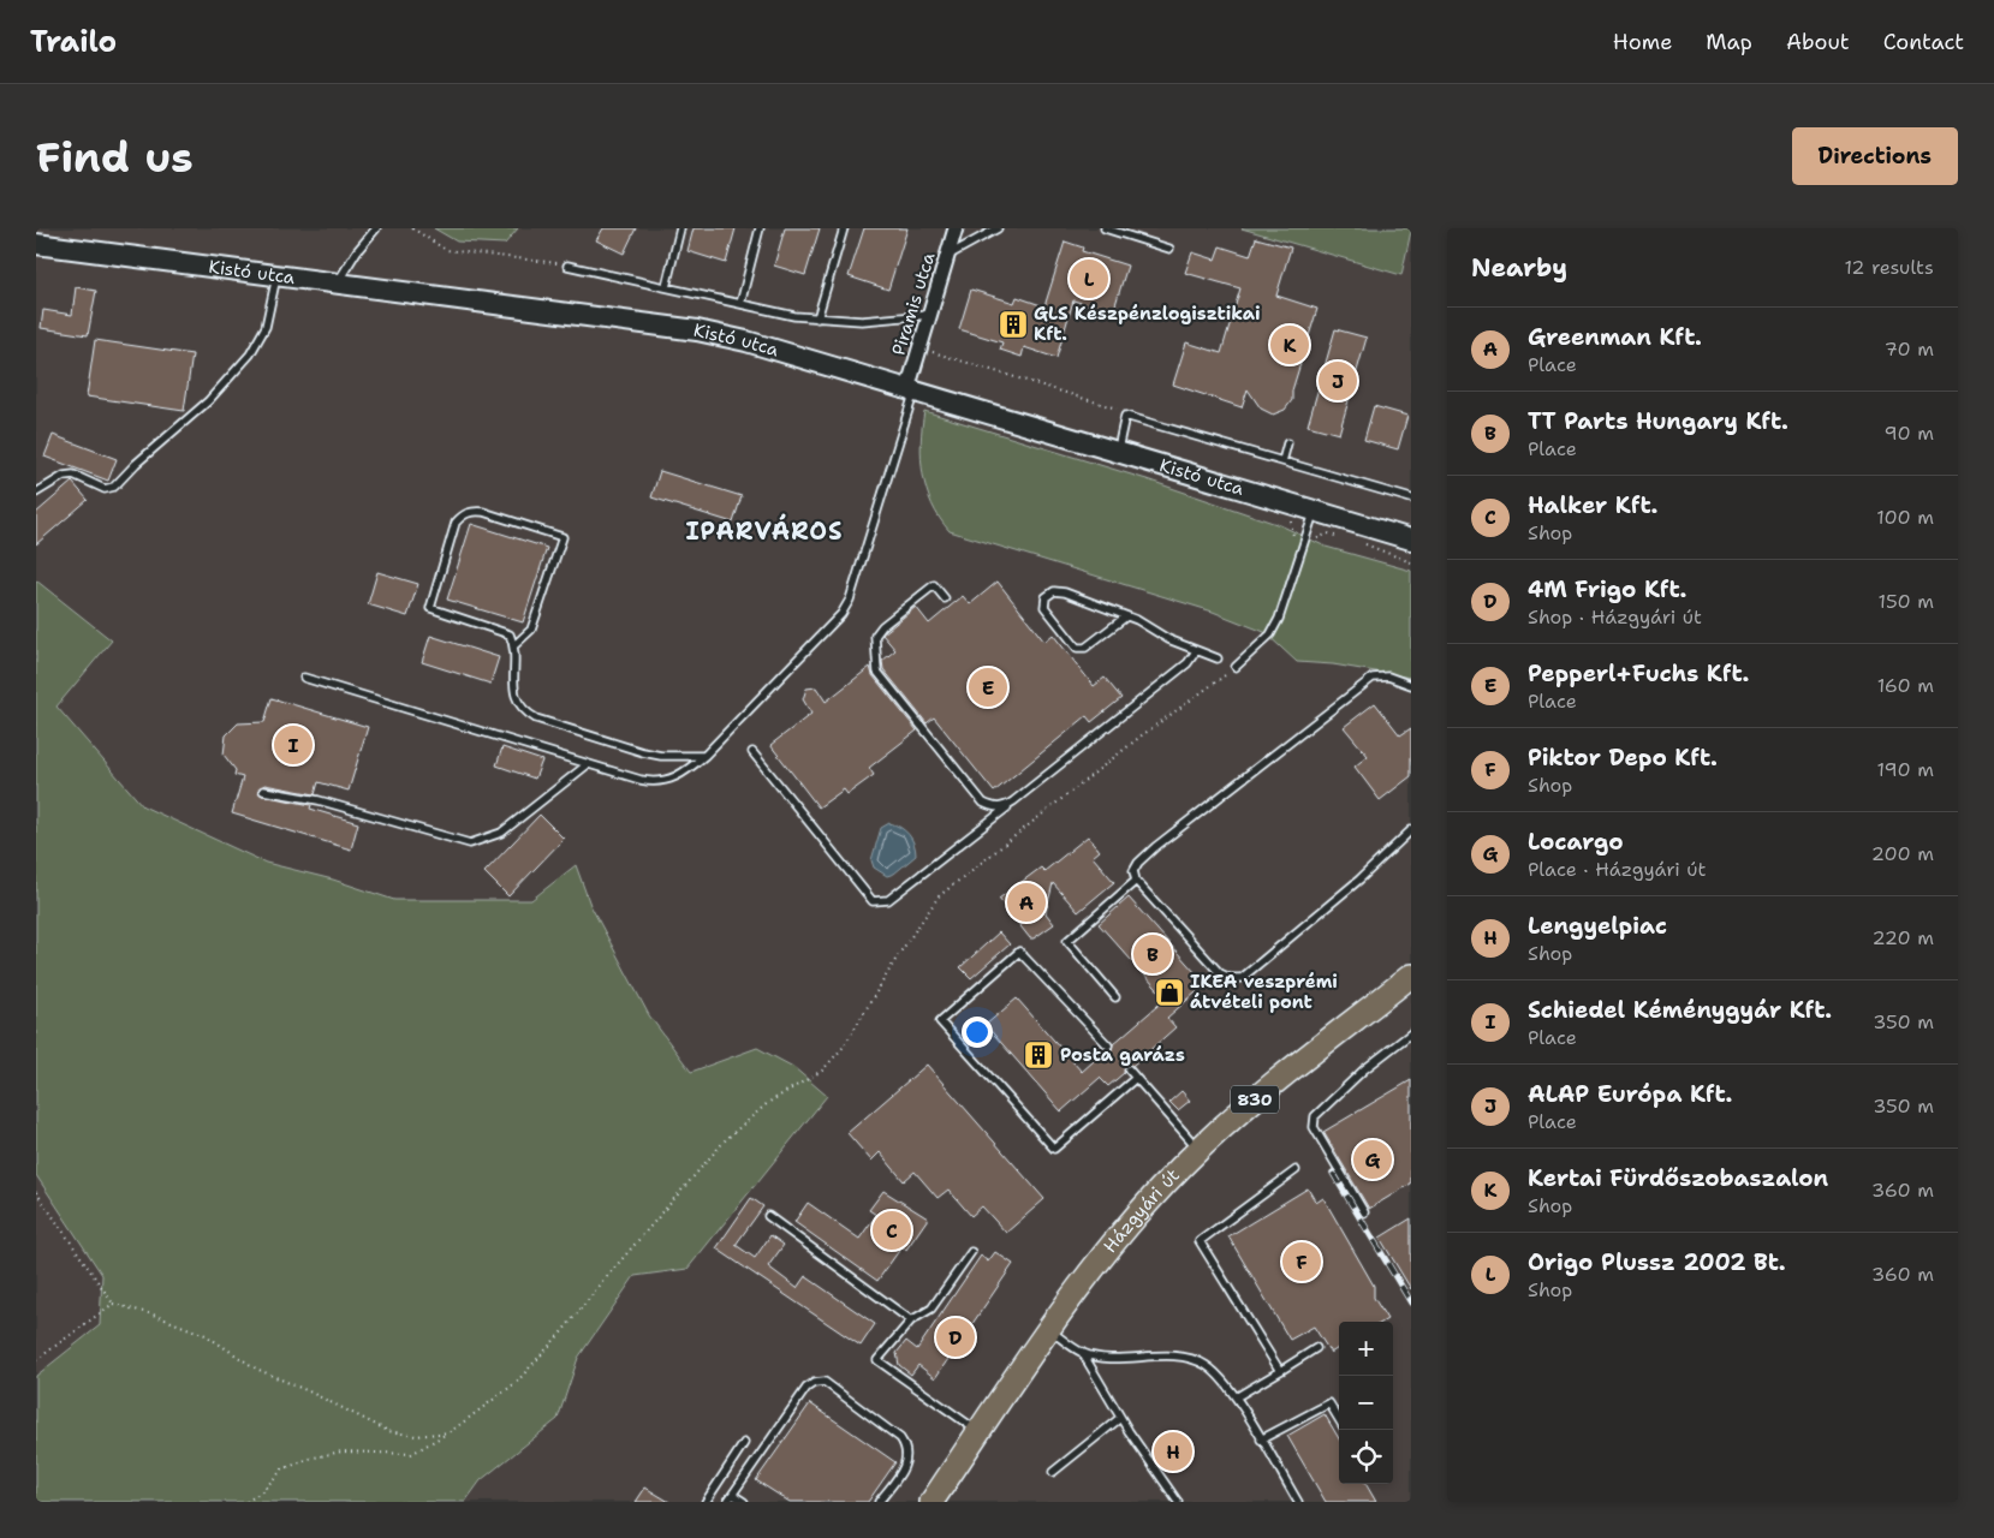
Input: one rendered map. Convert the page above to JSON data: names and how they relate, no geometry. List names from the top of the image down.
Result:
{
  "streets": {
    "main road": ["830", "Házgyári út"],
    "street": ["Kistó utca", "Piramis utca"]
  },
  "crossings": [
    ["Kistó utca", "Piramis utca"]
  ],
  "districts": ["IPARVÁROS"],
  "places": {
    "building": ["GLS Készpénzlogisztikai Kft.", "Posta garázs"],
    "shop": ["IKEA veszprémi átvételi pont"]
  },
  "page": {
    "header": "Trailo",
    "nav": [
      "Home",
      "Map",
      "About",
      "Contact"
    ],
    "buttons": "Directions",
    "title": "Find us",
    "heading": ["Nearby", "12 results"],
    "pins": [
      "L",
      "K",
      "J",
      "E",
      "I",
      "A",
      "B",
      "G",
      "C",
      "F",
      "D",
      "H"
    ],
    "list": [
      {
        "mark": "A",
        "name": "Greenman Kft.",
        "note": "Place",
        "value": "70 m"
      },
      {
        "mark": "B",
        "name": "TT Parts Hungary Kft.",
        "note": "Place",
        "value": "90 m"
      },
      {
        "mark": "C",
        "name": "Halker Kft.",
        "note": "Shop",
        "value": "100 m"
      },
      {
        "mark": "D",
        "name": "4M Frigo Kft.",
        "note": "Shop · Házgyári út",
        "value": "150 m"
      },
      {
        "mark": "E",
        "name": "Pepperl+Fuchs Kft.",
        "note": "Place",
        "value": "160 m"
      },
      {
        "mark": "F",
        "name": "Piktor Depo Kft.",
        "note": "Shop",
        "value": "190 m"
      },
      {
        "mark": "G",
        "name": "Locargo",
        "note": "Place · Házgyári út",
        "value": "200 m"
      },
      {
        "mark": "H",
        "name": "Lengyelpiac",
        "note": "Shop",
        "value": "220 m"
      },
      {
        "mark": "I",
        "name": "Schiedel Kéménygyár Kft.",
        "note": "Place",
        "value": "350 m"
      },
      {
        "mark": "J",
        "name": "ALAP Európa Kft.",
        "note": "Place",
        "value": "350 m"
      },
      {
        "mark": "K",
        "name": "Kertai Fürdőszobaszalon",
        "note": "Shop",
        "value": "360 m"
      },
      {
        "mark": "L",
        "name": "Origo Plussz 2002 Bt.",
        "note": "Shop",
        "value": "360 m"
      }
    ],
    "map_buttons": ["+", "−"]
  }
}
